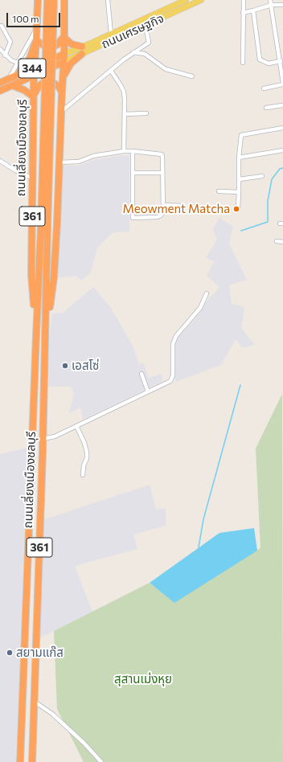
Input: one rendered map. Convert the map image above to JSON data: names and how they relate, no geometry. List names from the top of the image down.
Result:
{
  "streets": {
    "highway": ["344", "ถนนเลี่ยงเมืองชลบุรี", "361"],
    "main road": ["ถนนเศรษฐกิจ"]
  },
  "crossings": [
    ["ถนนเศรษฐกิจ", "344"],
    ["ถนนเศรษฐกิจ", "ถนนเลี่ยงเมืองชลบุรี"],
    ["344", "ถนนเลี่ยงเมืองชลบุรี"]
  ],
  "parks": ["สุสานเม่งหุย"],
  "places": ["Meowment Matcha", "เอสโซ่", "สยามแก๊ส"],
  "scale_bar": "100 m"
}
